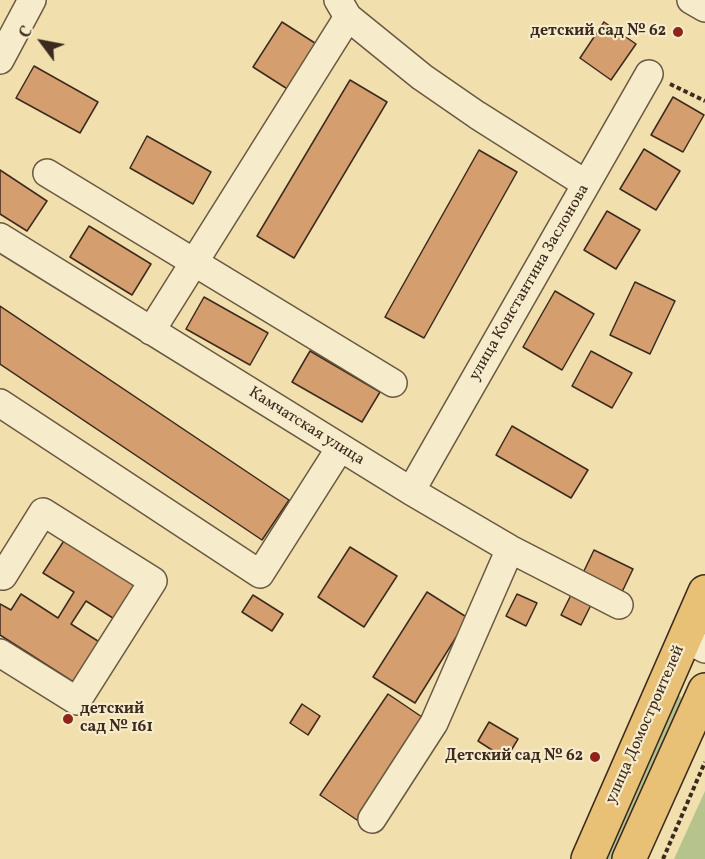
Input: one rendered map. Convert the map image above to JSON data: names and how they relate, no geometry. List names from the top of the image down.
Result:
{
  "streets": {
    "main road": ["улица Домостроителей"],
    "street": ["улица Константина Заслонова", "Камчатская улица"]
  },
  "crossings": [
    ["улица Константина Заслонова", "Камчатская улица"]
  ],
  "places": ["детский сад № 62", "детский сад № 161", "Детский сад № 62"],
  "north": "top left"
}
